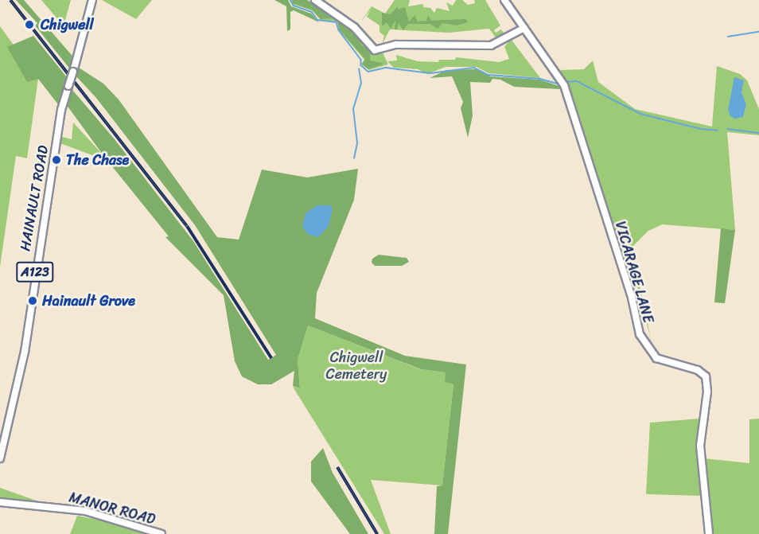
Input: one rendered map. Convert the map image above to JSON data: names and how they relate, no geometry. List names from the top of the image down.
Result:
{
  "streets": {
    "main road": ["HAINAULT ROAD", "A123"],
    "street": ["VICARAGE LANE", "MANOR ROAD"]
  },
  "parks": ["Chigwell Cemetery"],
  "places": ["Chigwell", "The Chase", "Hainault Grove"]
}
